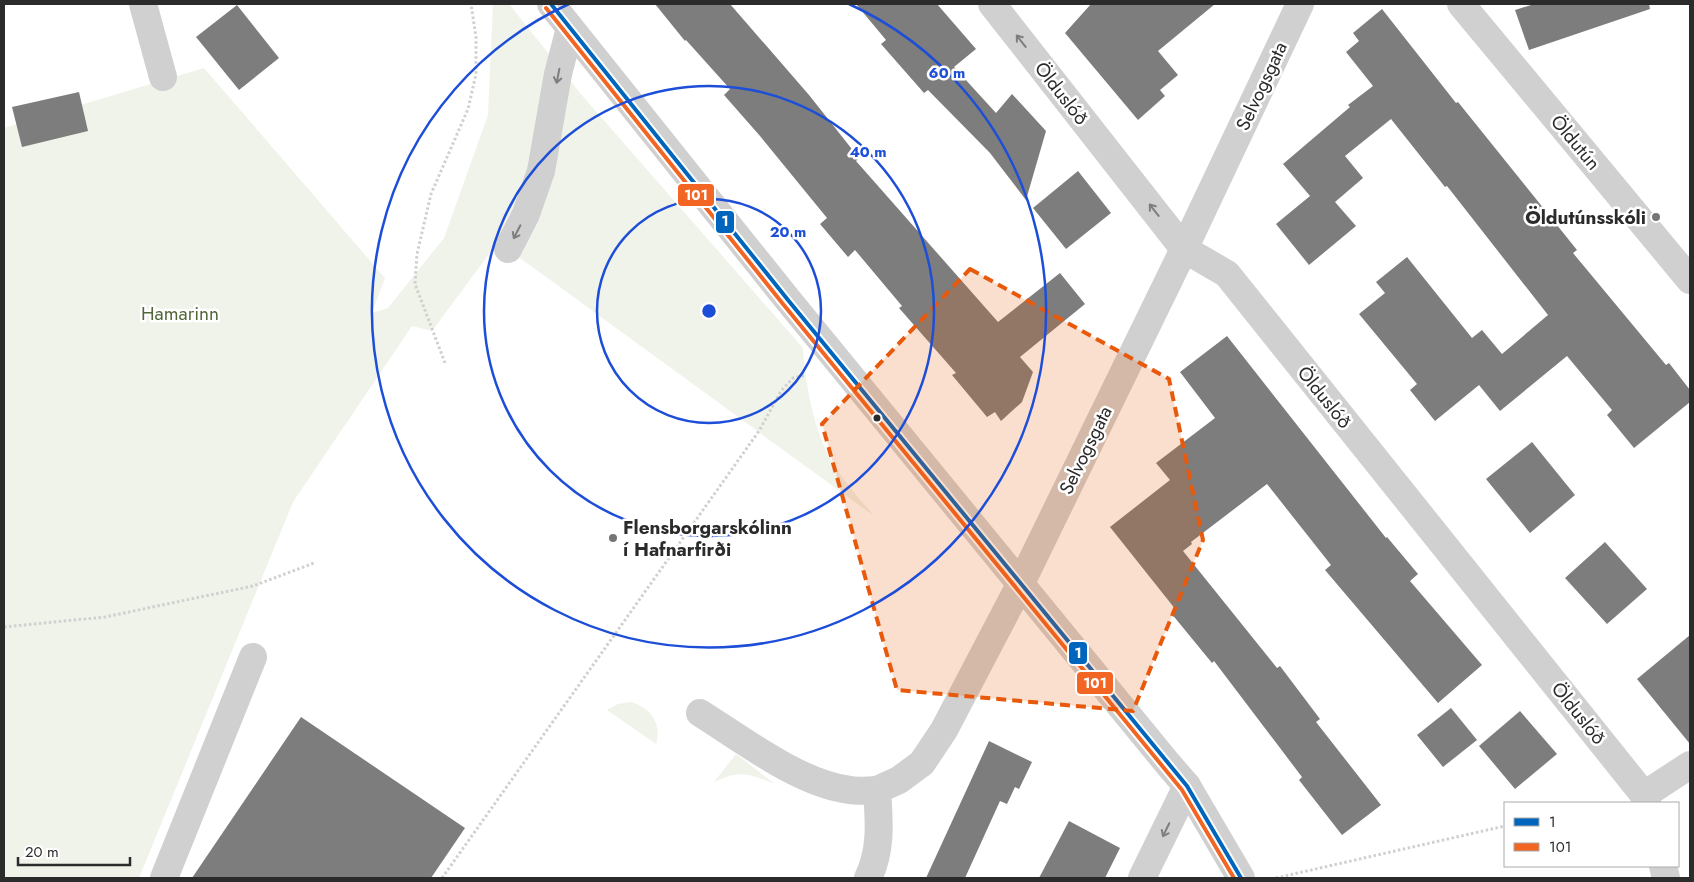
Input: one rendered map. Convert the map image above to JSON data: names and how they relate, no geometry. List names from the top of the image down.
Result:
{
  "streets": {
    "street": ["Selvogsgata", "Ölduslóð", "Öldutún"]
  },
  "crossings": [
    ["Selvogsgata", "Ölduslóð"]
  ],
  "parks": ["Hamarinn"],
  "places": ["Öldutúnsskóli", "Flensborgarskólinn í Hafnarfirði"],
  "lines": ["transit line 1", "transit line 101"],
  "legend": ["1", "101"],
  "scale_bar": "20 m",
  "rings": ["60 m", "40 m", "20 m"]
}
